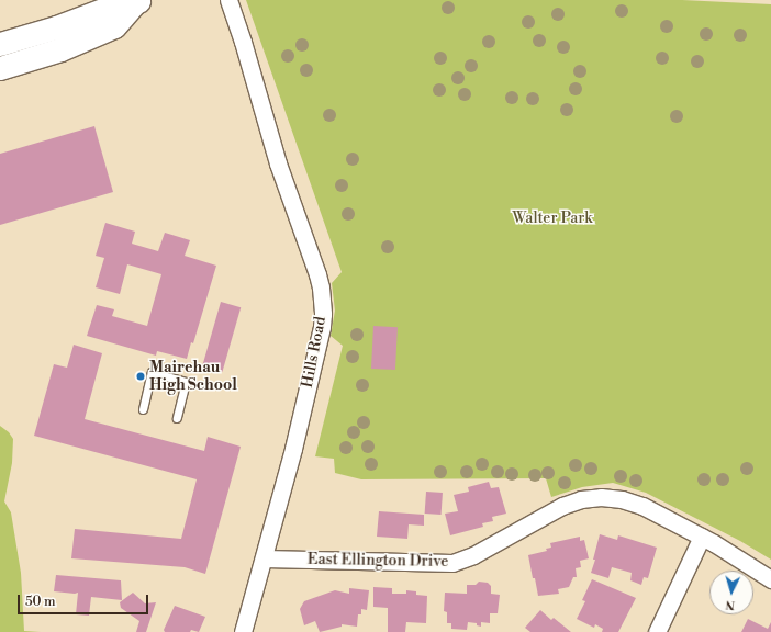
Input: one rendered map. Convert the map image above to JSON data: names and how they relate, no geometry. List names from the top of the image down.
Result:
{
  "streets": {
    "street": ["Hills Road", "East Ellington Drive"]
  },
  "crossings": [
    ["Hills Road", "East Ellington Drive"]
  ],
  "parks": ["Walter Park"],
  "places": ["Mairehau High School"],
  "scale_bar": "50 m",
  "north": "bottom"
}
